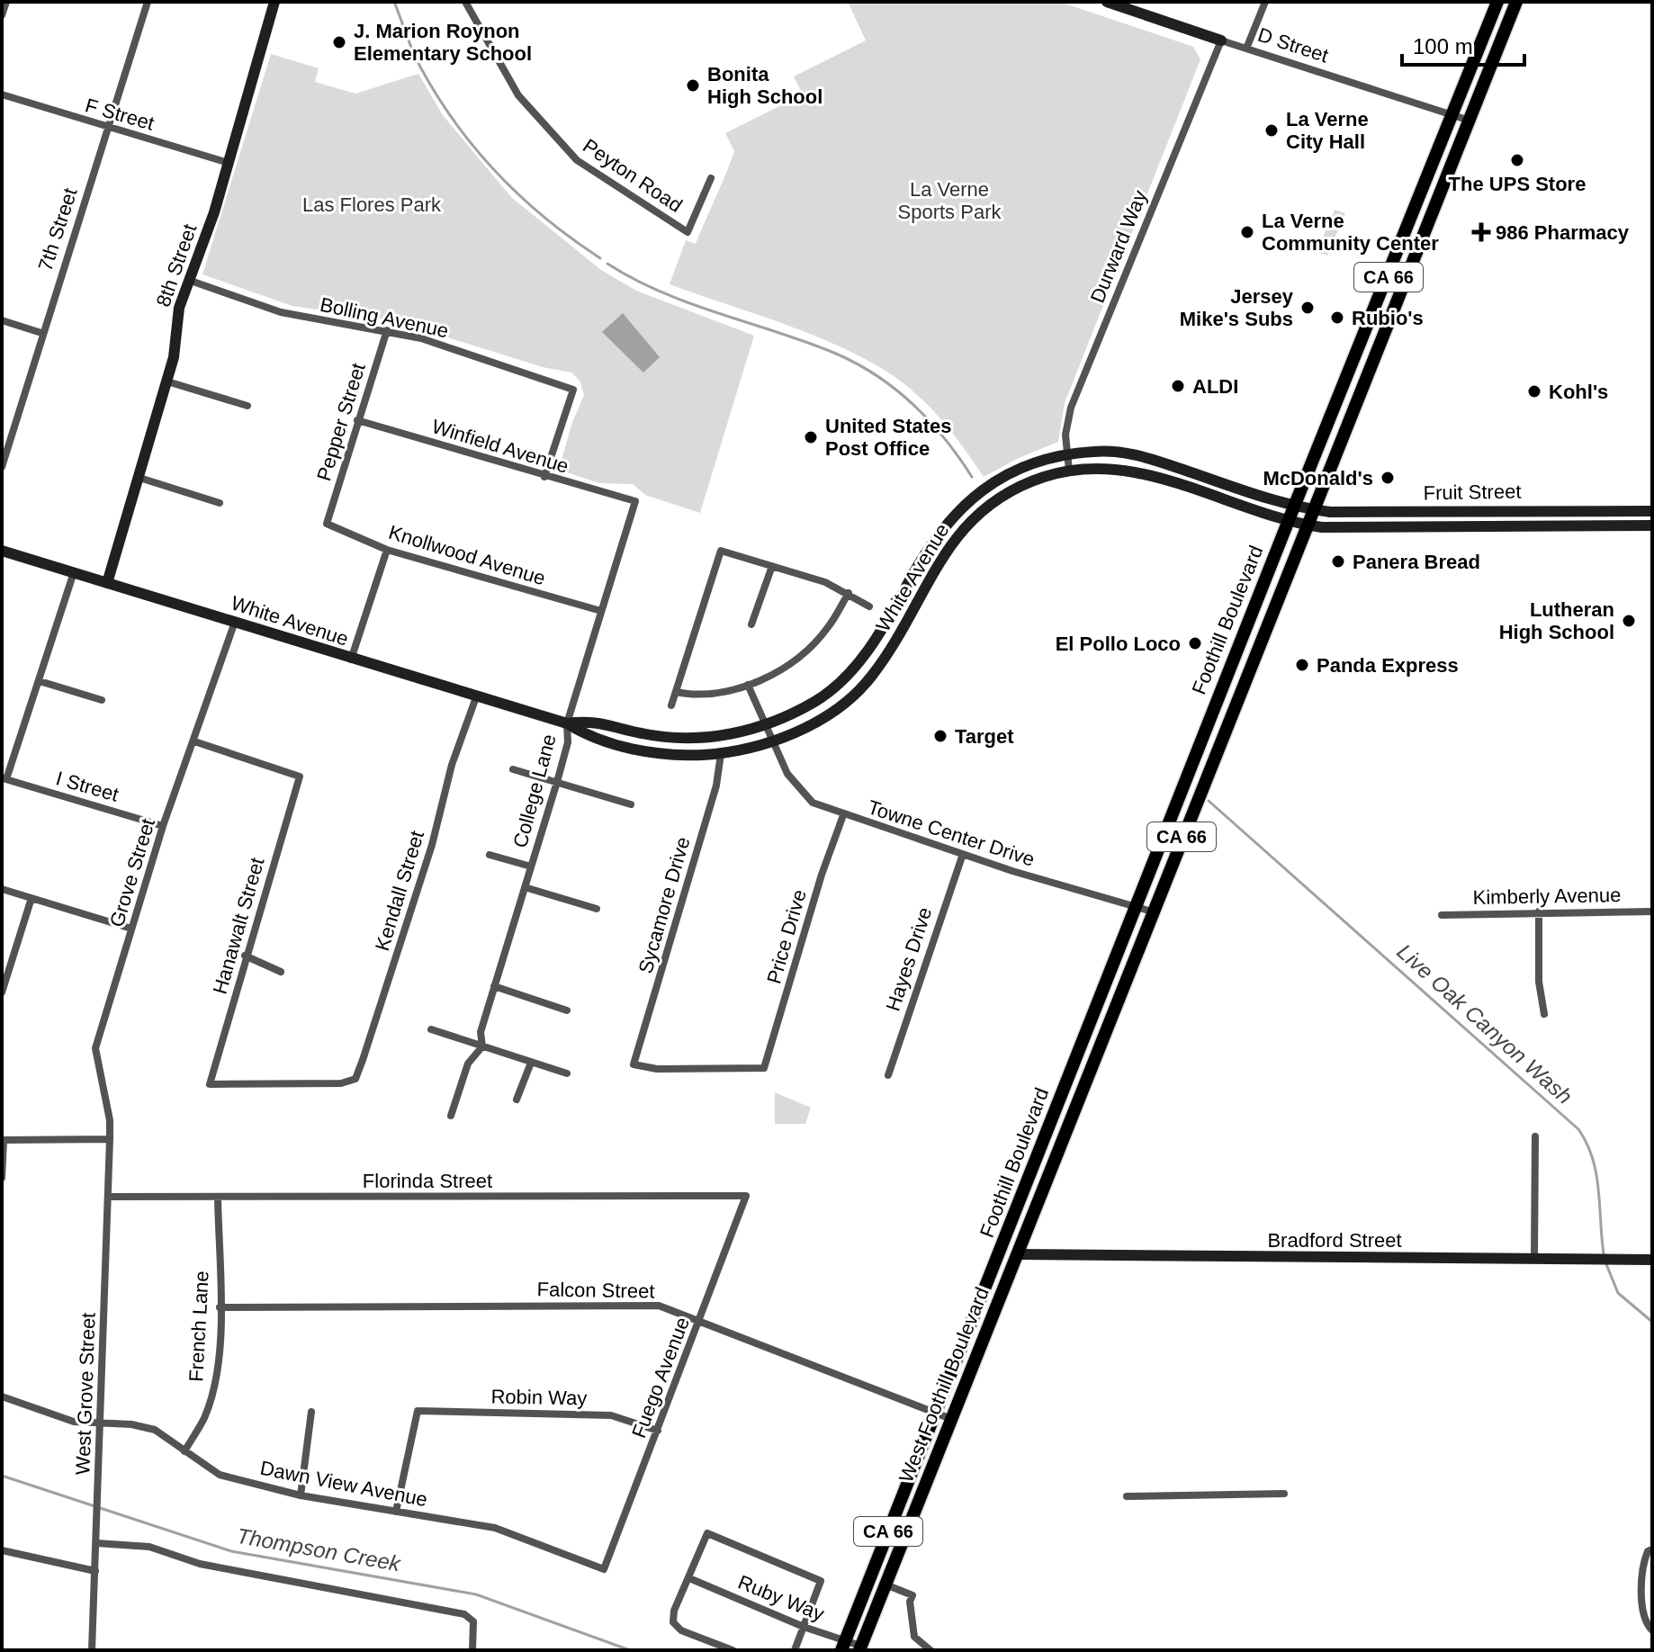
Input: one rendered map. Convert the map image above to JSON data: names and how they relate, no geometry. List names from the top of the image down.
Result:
{
  "streets": {
    "main road": [
      "D Street",
      "8th Street",
      "CA 66",
      "Fruit Street",
      "White Avenue",
      "Foothill Boulevard",
      "Bradford Street",
      "West Foothill Boulevard"
    ],
    "street": [
      "F Street",
      "Peyton Road",
      "7th Street",
      "Durward Way",
      "Bolling Avenue",
      "Pepper Street",
      "Winfield Avenue",
      "Knollwood Avenue",
      "I Street",
      "College Lane",
      "Towne Center Drive",
      "Grove Street",
      "Kendall Street",
      "Kimberly Avenue",
      "Sycamore Drive",
      "Hanawalt Street",
      "Price Drive",
      "Hayes Drive",
      "Florinda Street",
      "Falcon Street",
      "French Lane",
      "Fuego Avenue",
      "West Grove Street",
      "Robin Way",
      "Dawn View Avenue",
      "Ruby Way"
    ]
  },
  "crossings": [
    ["D Street", "Durward Way"],
    ["D Street", "Foothill Boulevard"],
    ["F Street", "7th Street"],
    ["F Street", "8th Street"],
    ["Durward Way", "White Avenue"],
    ["8th Street", "Bolling Avenue"],
    ["8th Street", "White Avenue"],
    ["Bolling Avenue", "Pepper Street"],
    ["Bolling Avenue", "Winfield Avenue"],
    ["Pepper Street", "Winfield Avenue"],
    ["Pepper Street", "Knollwood Avenue"],
    ["Winfield Avenue", "College Lane"],
    ["Fruit Street", "White Avenue"],
    ["Fruit Street", "Foothill Boulevard"],
    ["Knollwood Avenue", "College Lane"],
    ["White Avenue", "Foothill Boulevard"],
    ["White Avenue", "College Lane"],
    ["White Avenue", "Towne Center Drive"],
    ["White Avenue", "Grove Street"],
    ["White Avenue", "Kendall Street"],
    ["White Avenue", "Sycamore Drive"],
    ["Foothill Boulevard", "Towne Center Drive"],
    ["Foothill Boulevard", "Bradford Street"],
    ["Foothill Boulevard", "West Foothill Boulevard"],
    ["I Street", "Grove Street"],
    ["Towne Center Drive", "Price Drive"],
    ["Towne Center Drive", "Hayes Drive"],
    ["Grove Street", "Hanawalt Street"],
    ["Grove Street", "West Grove Street"],
    ["Kendall Street", "Hanawalt Street"],
    ["Sycamore Drive", "Price Drive"],
    ["Florinda Street", "French Lane"],
    ["Florinda Street", "Fuego Avenue"],
    ["Florinda Street", "West Grove Street"],
    ["Bradford Street", "West Foothill Boulevard"],
    ["Falcon Street", "French Lane"],
    ["Falcon Street", "Fuego Avenue"],
    ["Falcon Street", "West Foothill Boulevard"],
    ["French Lane", "Dawn View Avenue"],
    ["Fuego Avenue", "Robin Way"],
    ["Fuego Avenue", "Dawn View Avenue"],
    ["West Foothill Boulevard", "Ruby Way"],
    ["West Grove Street", "Dawn View Avenue"],
    ["Robin Way", "Dawn View Avenue"]
  ],
  "water": ["Live Oak Canyon Wash", "Thompson Creek"],
  "parks": ["La Verne Sports Park", "Las Flores Park"],
  "places": {
    "other": [
      "J. Marion Roynon Elementary School",
      "Bonita High School",
      "La Verne City Hall",
      "The UPS Store",
      "La Verne Community Center",
      "Jersey Mike's Subs",
      "Rubio's",
      "ALDI",
      "Kohl's",
      "United States Post Office",
      "McDonald's",
      "Panera Bread",
      "Lutheran High School",
      "El Pollo Loco",
      "Panda Express",
      "Target"
    ],
    "health": ["986 Pharmacy"]
  },
  "scale_bar": "100 m"
}
